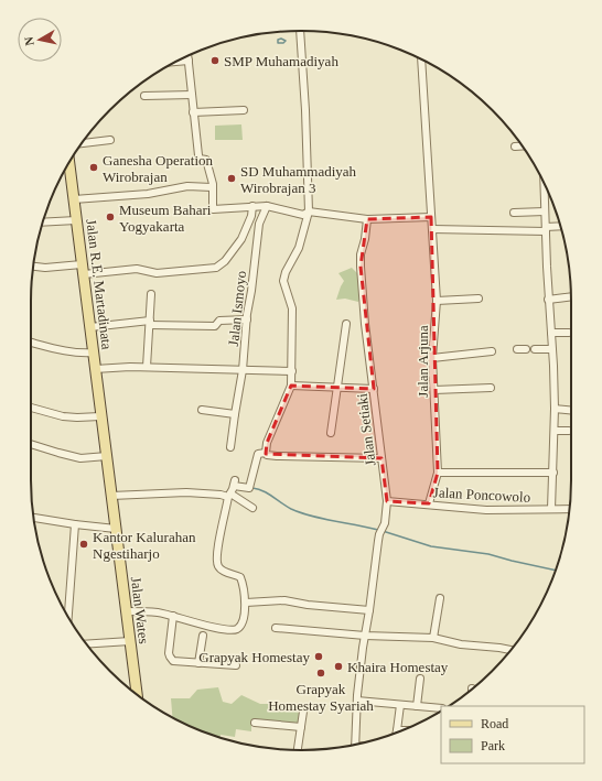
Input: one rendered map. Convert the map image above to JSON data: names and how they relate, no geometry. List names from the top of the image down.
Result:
{
  "streets": {
    "main road": ["Jalan R.E. Martadinata", "Jalan Wates"],
    "street": [
      "Jalan Ismoyo",
      "Jalan Arjuna",
      "Jalan Setiaki",
      "Jalan Poncowolo"
    ]
  },
  "crossings": [
    ["Jalan R.E. Martadinata", "Jalan Wates"],
    ["Jalan Arjuna", "Jalan Poncowolo"],
    ["Jalan Setiaki", "Jalan Poncowolo"]
  ],
  "places": [
    "SMP Muhamadiyah",
    "Ganesha Operation Wirobrajan",
    "SD Muhammadiyah Wirobrajan 3",
    "Museum Bahari Yogyakarta",
    "Kantor Kalurahan Ngestiharjo",
    "Grapyak Homestay",
    "Khaira Homestay",
    "Grapyak Homestay Syariah"
  ],
  "legend": ["Road", "Park"],
  "north": "left"
}
